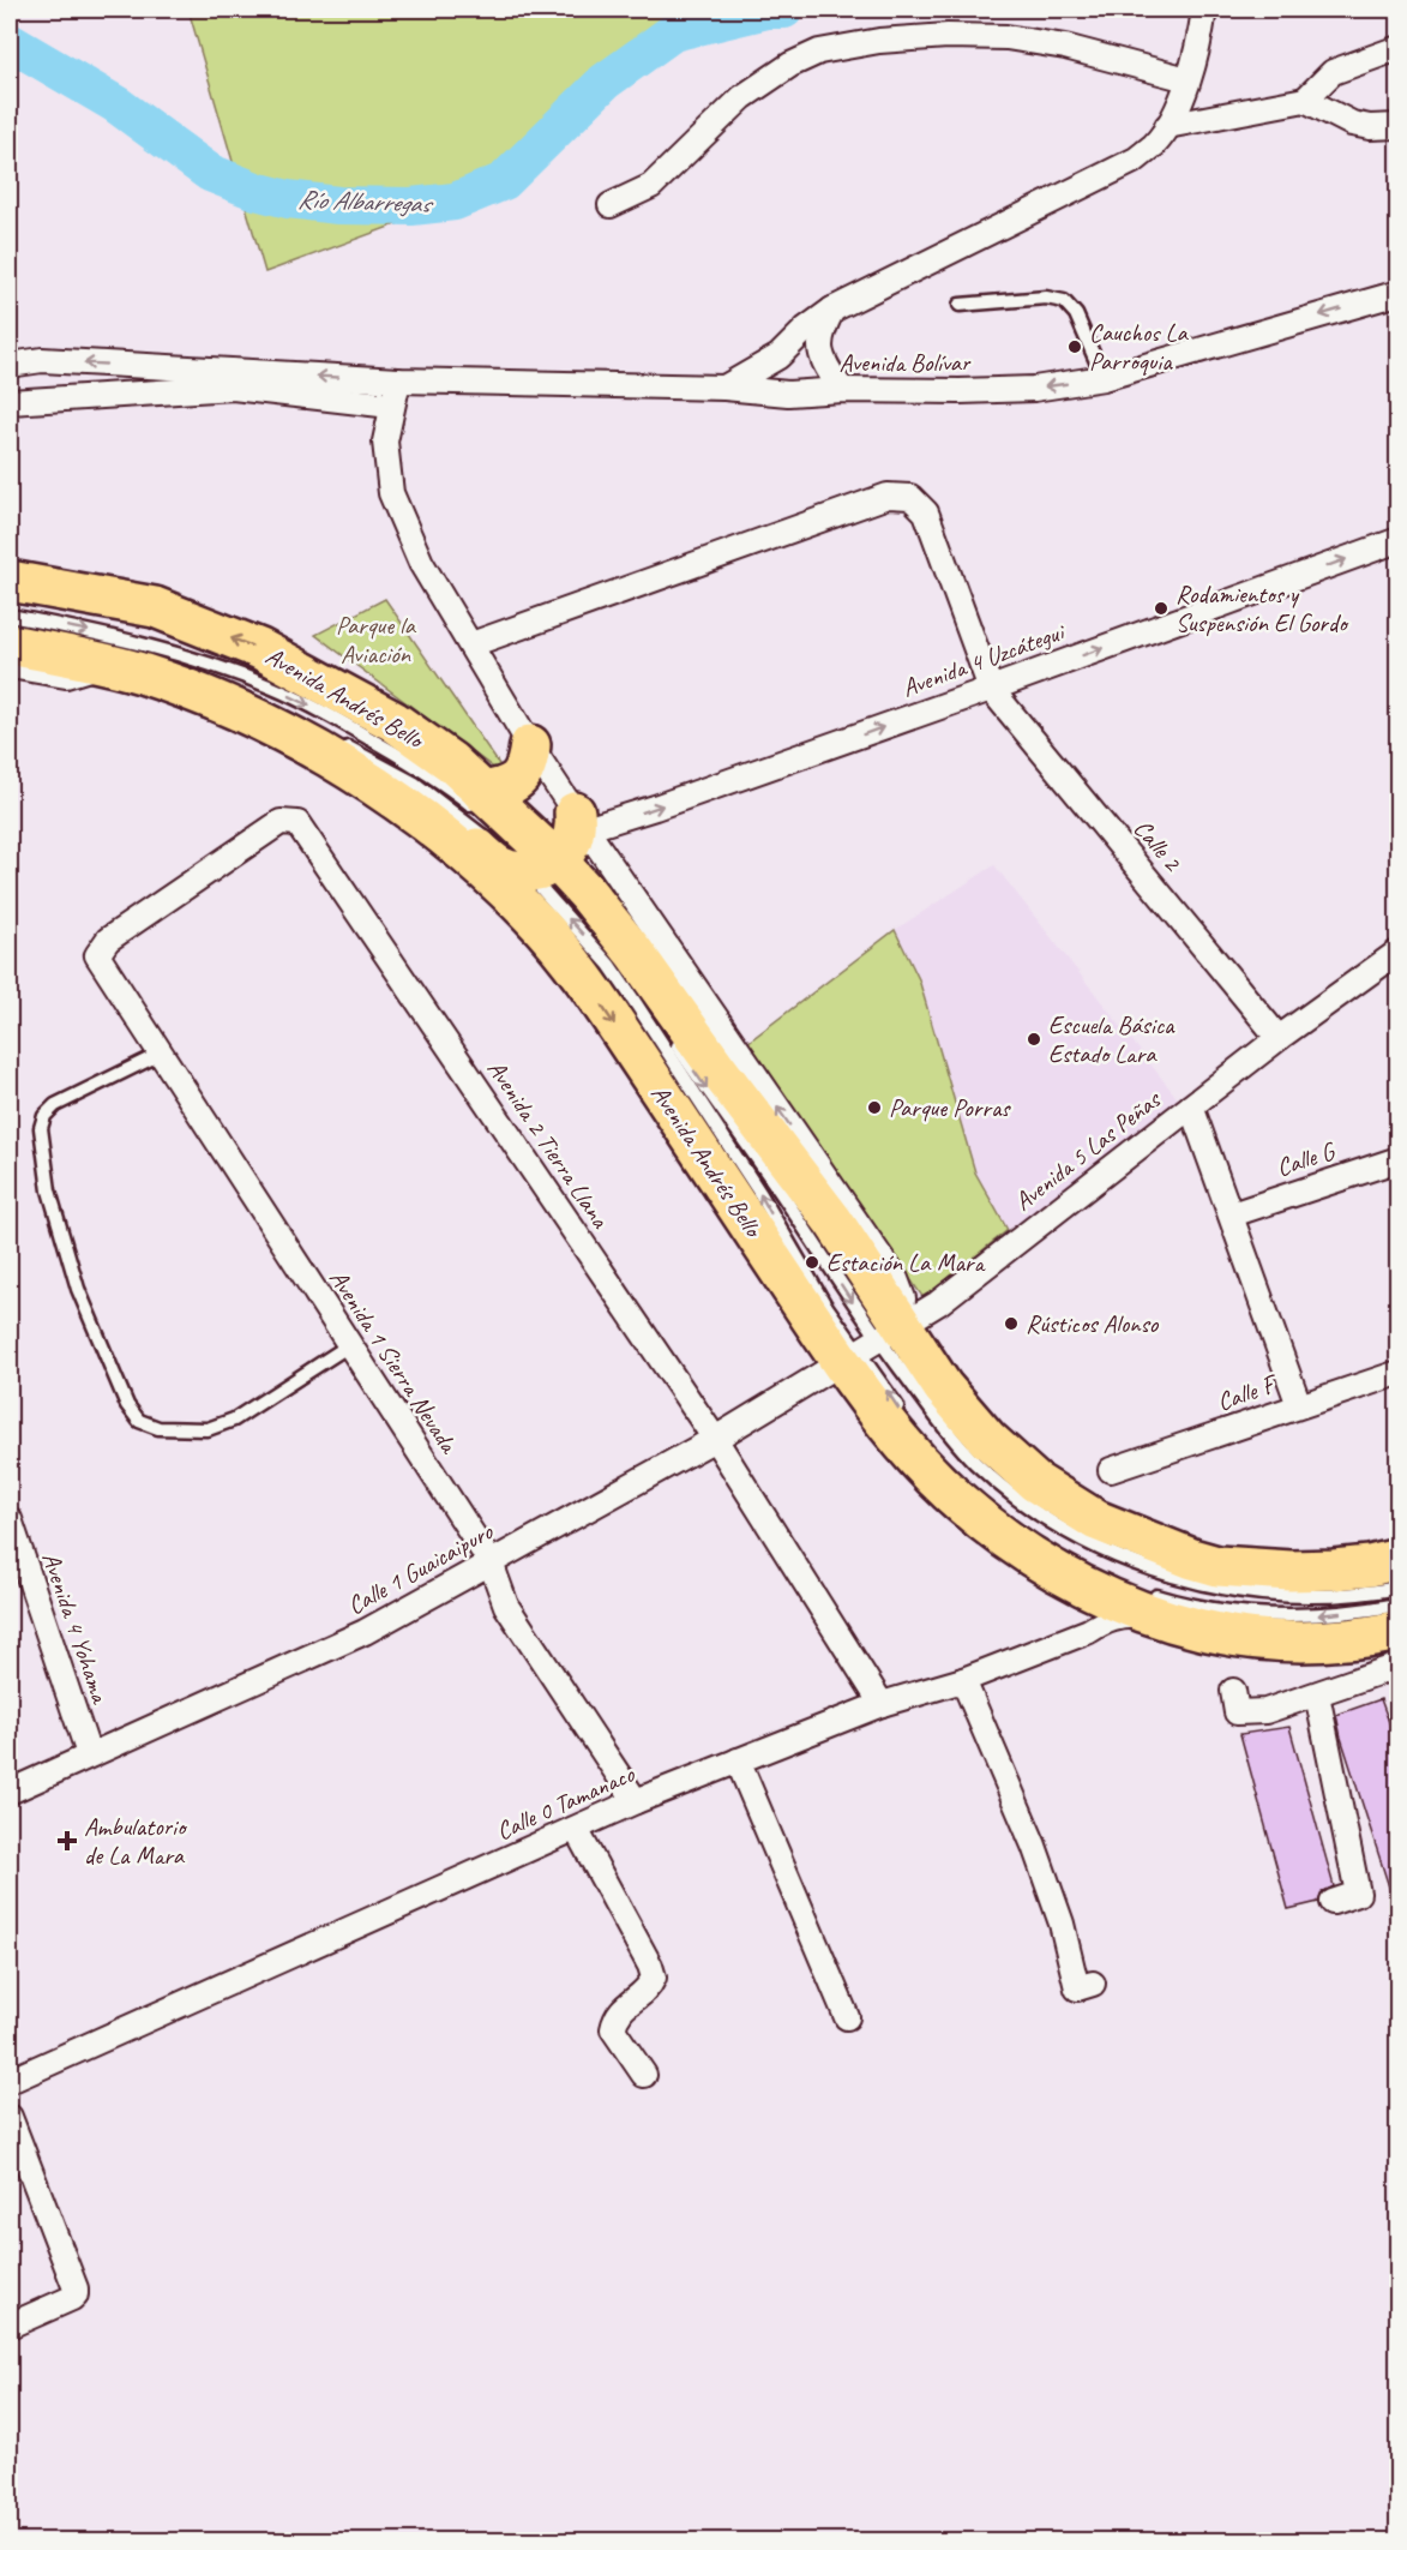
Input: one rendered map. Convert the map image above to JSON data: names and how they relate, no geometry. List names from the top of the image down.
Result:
{
  "streets": {
    "highway": ["Avenida Andrés Bello"],
    "street": [
      "Avenida Bolívar",
      "Avenida 4 Uzcátegui",
      "Calle 2",
      "Avenida 2 Tierra Llana",
      "Avenida 5 Las Peñas",
      "Calle G",
      "Avenida 1 Sierra Nevada",
      "Calle F",
      "Calle 1 Guaicaipuro",
      "Avenida 4 Yohama",
      "Calle 0 Tamanaco"
    ]
  },
  "crossings": [
    ["Avenida 4 Uzcátegui", "Avenida Andrés Bello"],
    ["Avenida 4 Uzcátegui", "Calle 2"],
    ["Avenida Andrés Bello", "Avenida 5 Las Peñas"],
    ["Avenida Andrés Bello", "Calle 1 Guaicaipuro"],
    ["Avenida Andrés Bello", "Calle 0 Tamanaco"],
    ["Calle 2", "Avenida 5 Las Peñas"],
    ["Avenida 2 Tierra Llana", "Avenida 1 Sierra Nevada"],
    ["Avenida 2 Tierra Llana", "Calle 1 Guaicaipuro"],
    ["Avenida 2 Tierra Llana", "Calle 0 Tamanaco"],
    ["Avenida 5 Las Peñas", "Calle 1 Guaicaipuro"],
    ["Avenida 1 Sierra Nevada", "Calle 1 Guaicaipuro"],
    ["Avenida 1 Sierra Nevada", "Calle 0 Tamanaco"],
    ["Calle 1 Guaicaipuro", "Avenida 4 Yohama"]
  ],
  "one_way": ["Avenida 4 Uzcátegui"],
  "water": ["Río Albarregas"],
  "parks": ["Parque la Aviación"],
  "places": {
    "other": [
      "Cauchos La Parroquia",
      "Rodamientos y Suspensión El Gordo",
      "Escuela Básica Estado Lara",
      "Parque Porras",
      "Estación La Mara",
      "Rústicos Alonso"
    ],
    "health": ["Ambulatorio de La Mara"]
  }
}
